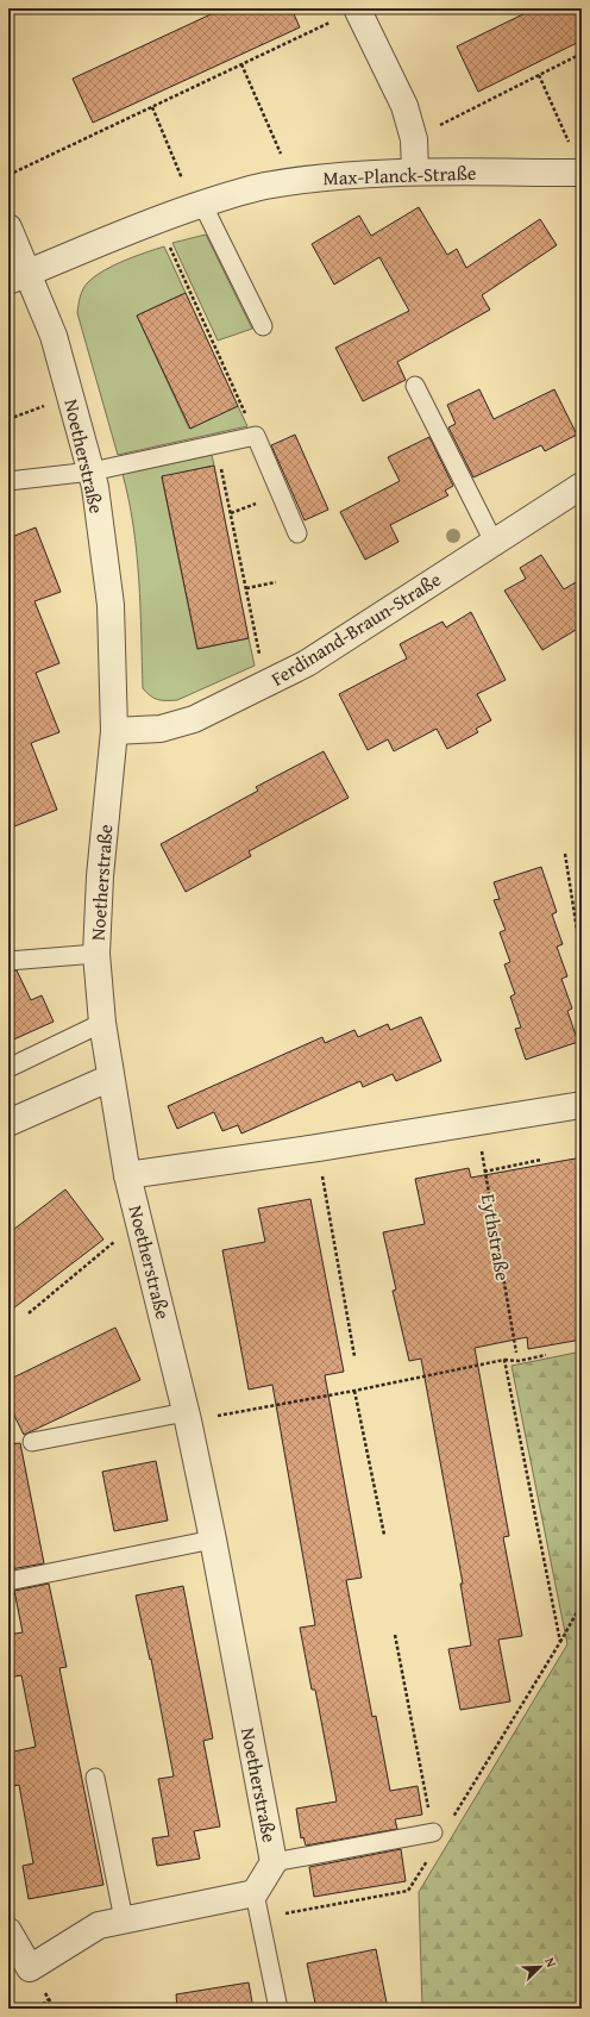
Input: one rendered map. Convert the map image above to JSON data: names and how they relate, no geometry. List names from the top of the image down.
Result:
{
  "streets": {
    "street": ["Max-Planck-Straße", "Noetherstraße", "Ferdinand-Braun-Straße"],
    "path": ["Eythstraße"]
  },
  "crossings": [
    ["Max-Planck-Straße", "Noetherstraße"],
    ["Noetherstraße", "Ferdinand-Braun-Straße"]
  ],
  "north": "top right"
}
